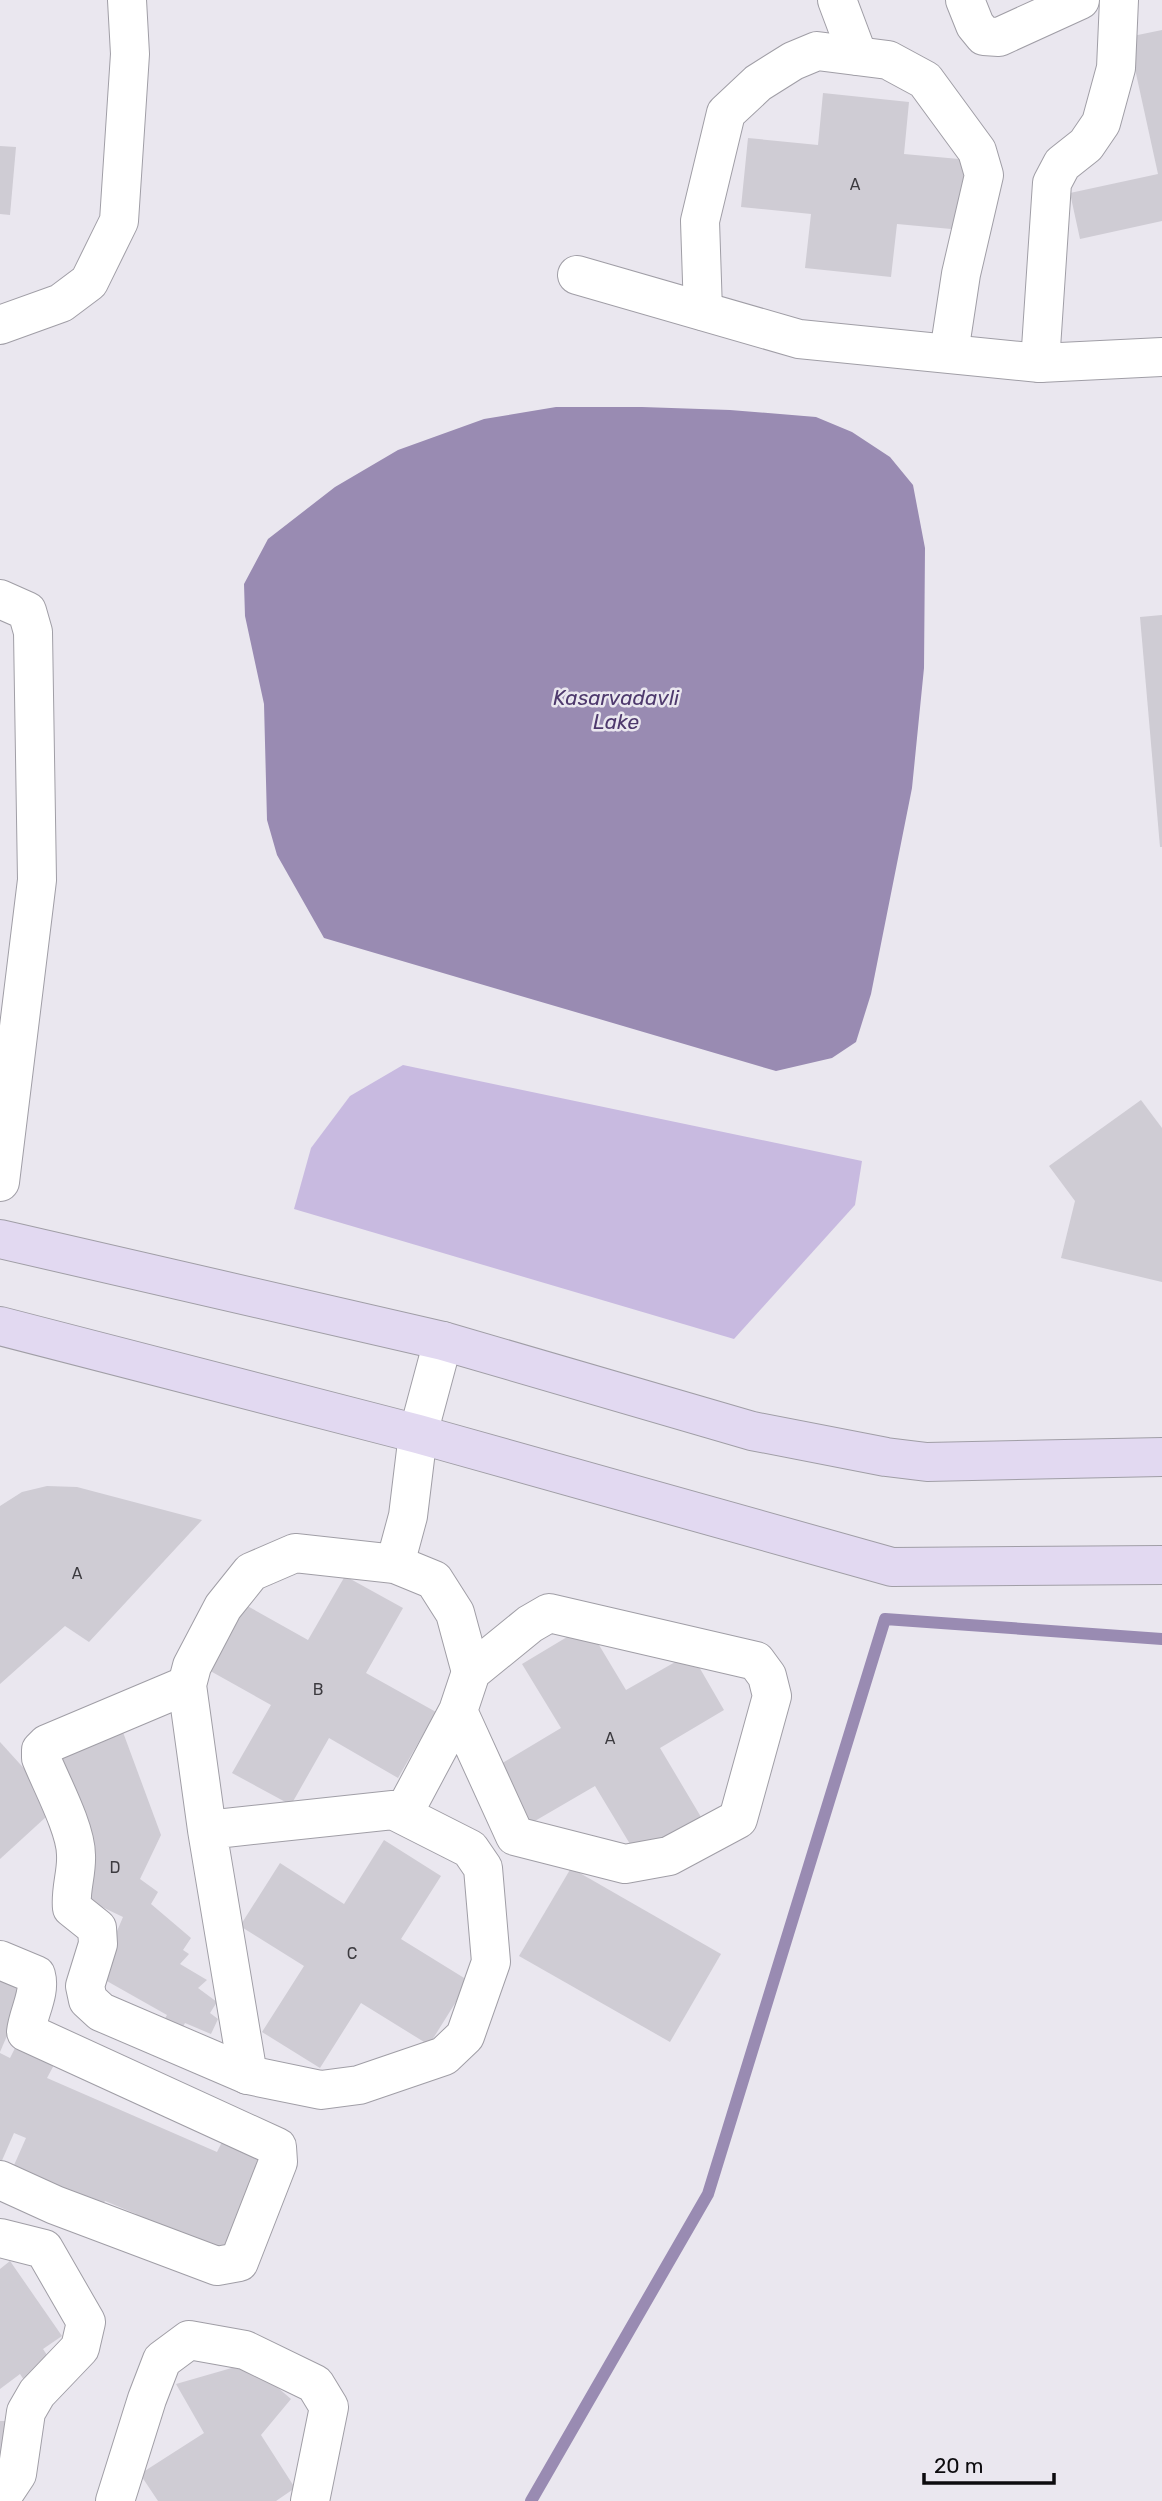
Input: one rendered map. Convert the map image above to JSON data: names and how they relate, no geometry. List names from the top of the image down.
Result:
{
  "water": ["Kasarvadavli Lake"],
  "house_numbers": [
    "A",
    "A",
    "B",
    "A",
    "D",
    "C"
  ],
  "scale_bar": "20 m"
}
